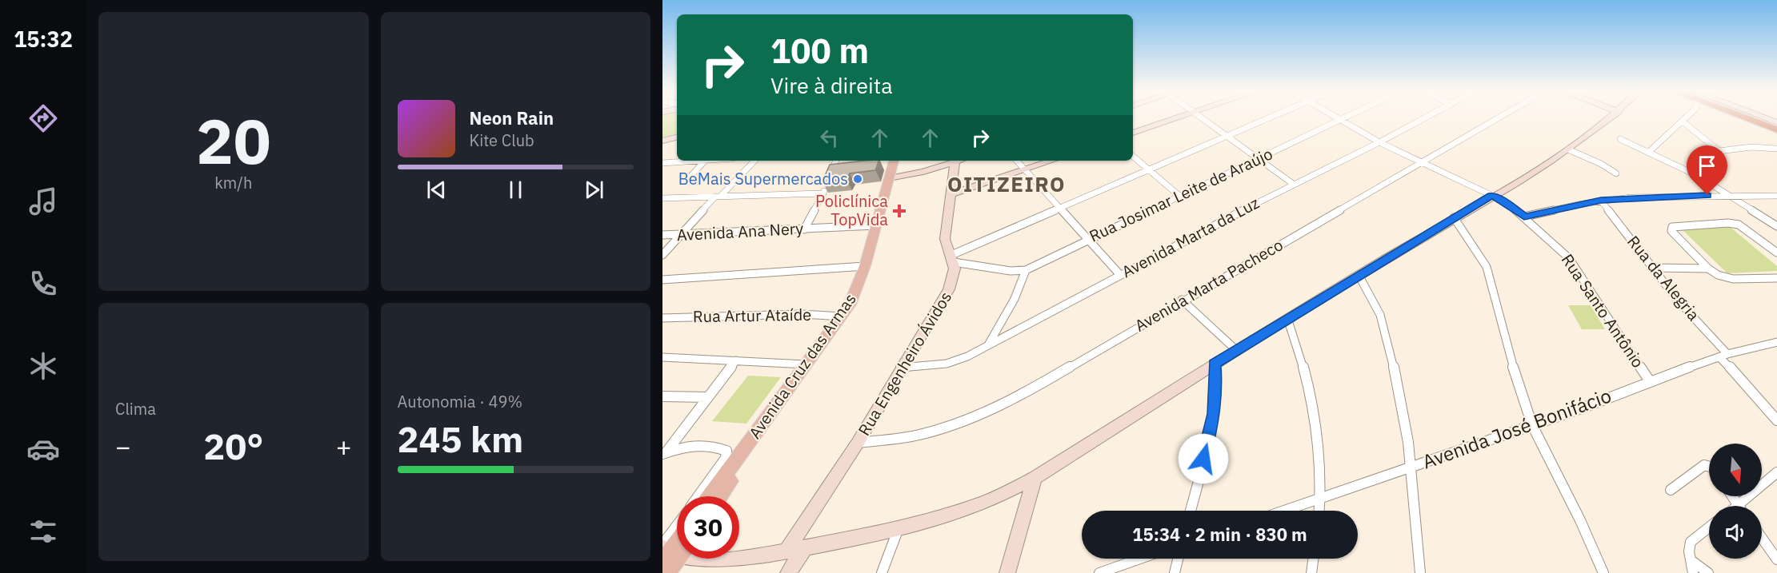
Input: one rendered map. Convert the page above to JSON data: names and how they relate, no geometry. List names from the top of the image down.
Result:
{
  "streets": {
    "main road": ["Avenida Cruz das Armas"],
    "street": [
      "Rua Josimar Leite de Araújo",
      "Avenida Ana Nery",
      "Avenida Marta da Luz",
      "Rua da Alegria",
      "Avenida Marta Pacheco",
      "Rua Santo Antônio",
      "Rua Artur Ataíde",
      "Rua Engenheiro Ávidos",
      "Avenida José Bonifácio"
    ]
  },
  "crossings": [
    ["Rua Josimar Leite de Araújo", "Rua Santo Antônio"],
    ["Rua Josimar Leite de Araújo", "Rua Engenheiro Ávidos"],
    ["Avenida Ana Nery", "Avenida Cruz das Armas"],
    ["Avenida Marta da Luz", "Rua Santo Antônio"],
    ["Avenida Marta da Luz", "Rua Engenheiro Ávidos"],
    ["Rua da Alegria", "Avenida José Bonifácio"],
    ["Avenida Marta Pacheco", "Rua Santo Antônio"],
    ["Avenida Marta Pacheco", "Rua Engenheiro Ávidos"],
    ["Rua Santo Antônio", "Avenida José Bonifácio"],
    ["Rua Artur Ataíde", "Avenida Cruz das Armas"]
  ],
  "districts": ["OITIZEIRO"],
  "places": {
    "other": ["BeMais Supermercados"],
    "health": ["Policlínica TopVida"]
  },
  "north": "bottom",
  "page": {
    "tabs": "15:32",
    "tile": [
      ["20", "km/h"],
      "Clima",
      ["Autonomia · 49%", "245 km"]
    ],
    "turn": ["100 m", "Vire à direita"],
    "song": ["Neon Rain", "Kite Club"],
    "heat": ["−", "20°", "+"],
    "limit": "30",
    "trip": "15:34 · 2 min · 830 m"
  }
}
